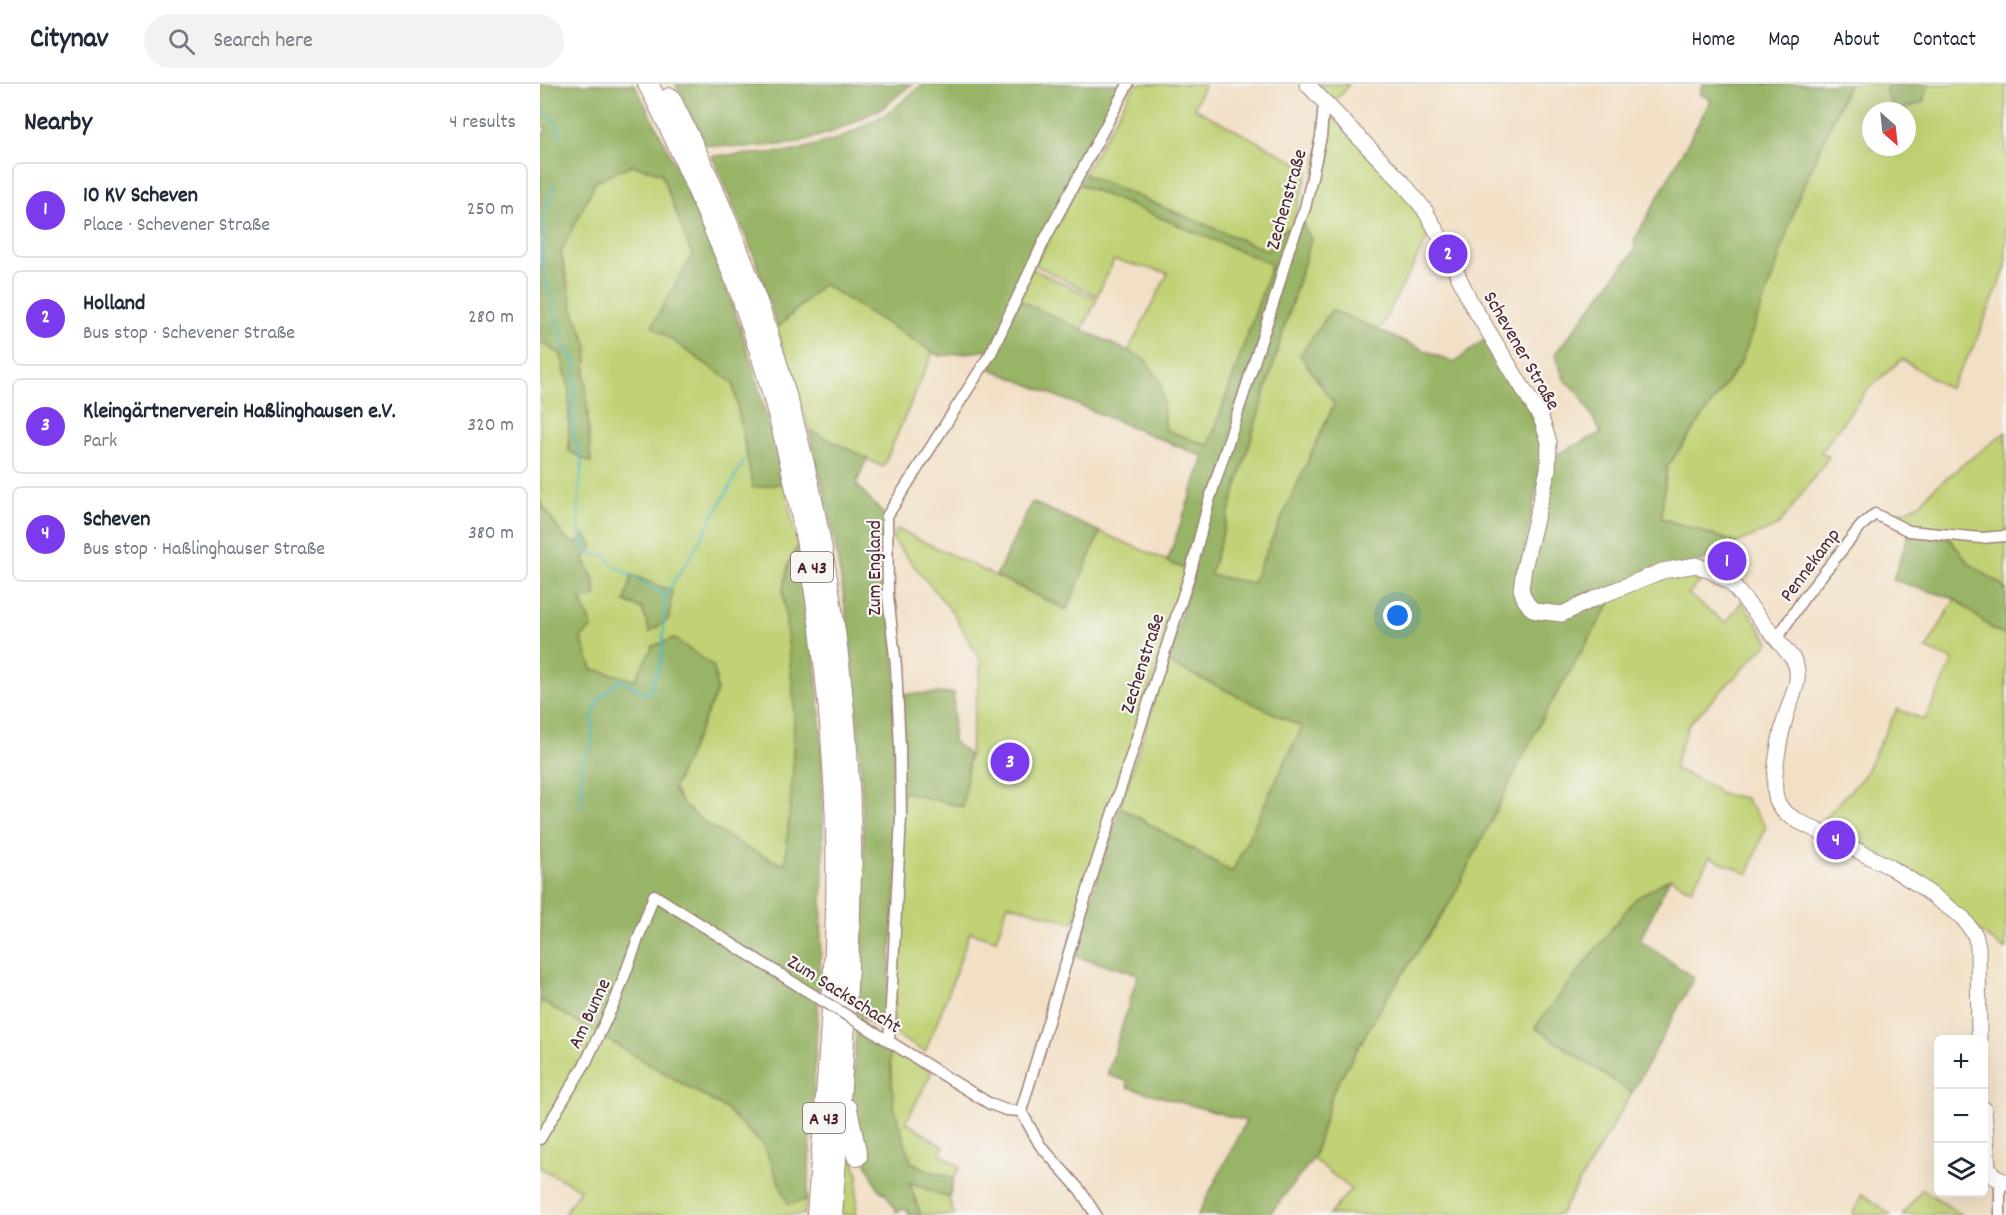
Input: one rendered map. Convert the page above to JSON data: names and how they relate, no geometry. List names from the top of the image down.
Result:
{
  "streets": {
    "highway": ["A 43"],
    "main road": ["Schevener Straße"],
    "street": [
      "Zechenstraße",
      "Pennekamp",
      "Zum England",
      "Zum Sackschacht",
      "Am Bunne"
    ]
  },
  "crossings": [
    ["Zechenstraße", "Schevener Straße"],
    ["Zechenstraße", "Zum Sackschacht"],
    ["Schevener Straße", "Pennekamp"],
    ["Zum England", "Zum Sackschacht"],
    ["Zum Sackschacht", "Am Bunne"]
  ],
  "north": "bottom right",
  "page": {
    "header": "Citynav",
    "search": "Search here",
    "nav": [
      "Home",
      "Map",
      "About",
      "Contact"
    ],
    "heading": ["Nearby", "4 results"],
    "list": [
      {
        "mark": "1",
        "name": "10 KV Scheven",
        "note": "Place · Schevener Straße",
        "value": "250 m"
      },
      {
        "mark": "2",
        "name": "Holland",
        "note": "Bus stop · Schevener Straße",
        "value": "280 m"
      },
      {
        "mark": "3",
        "name": "Kleingärtnerverein Haßlinghausen e.V.",
        "note": "Park",
        "value": "320 m"
      },
      {
        "mark": "4",
        "name": "Scheven",
        "note": "Bus stop · Haßlinghauser Straße",
        "value": "380 m"
      }
    ],
    "pins": [
      "2",
      "1",
      "3",
      "4"
    ],
    "map_buttons": ["+", "−"]
  }
}
